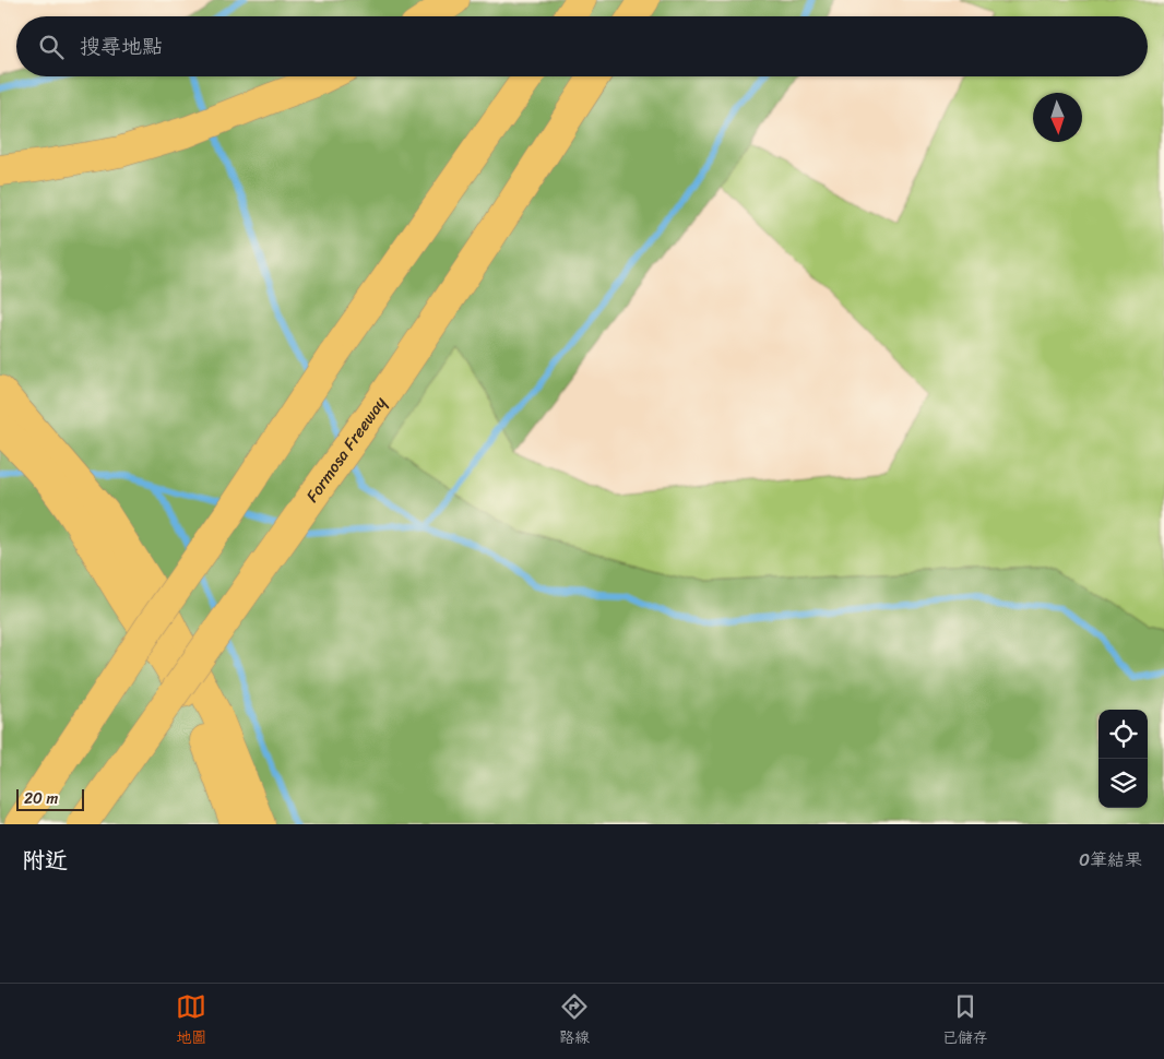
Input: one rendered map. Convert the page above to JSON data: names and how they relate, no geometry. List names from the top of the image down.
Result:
{
  "streets": {
    "highway": ["Formosa Freeway"]
  },
  "scale_bar": "20 m",
  "north": "bottom",
  "page": {
    "search": "搜尋地點",
    "scale": "20 m",
    "heading": ["附近", "0筆結果"],
    "nav": ["地圖", "路線", "已儲存"]
  }
}
